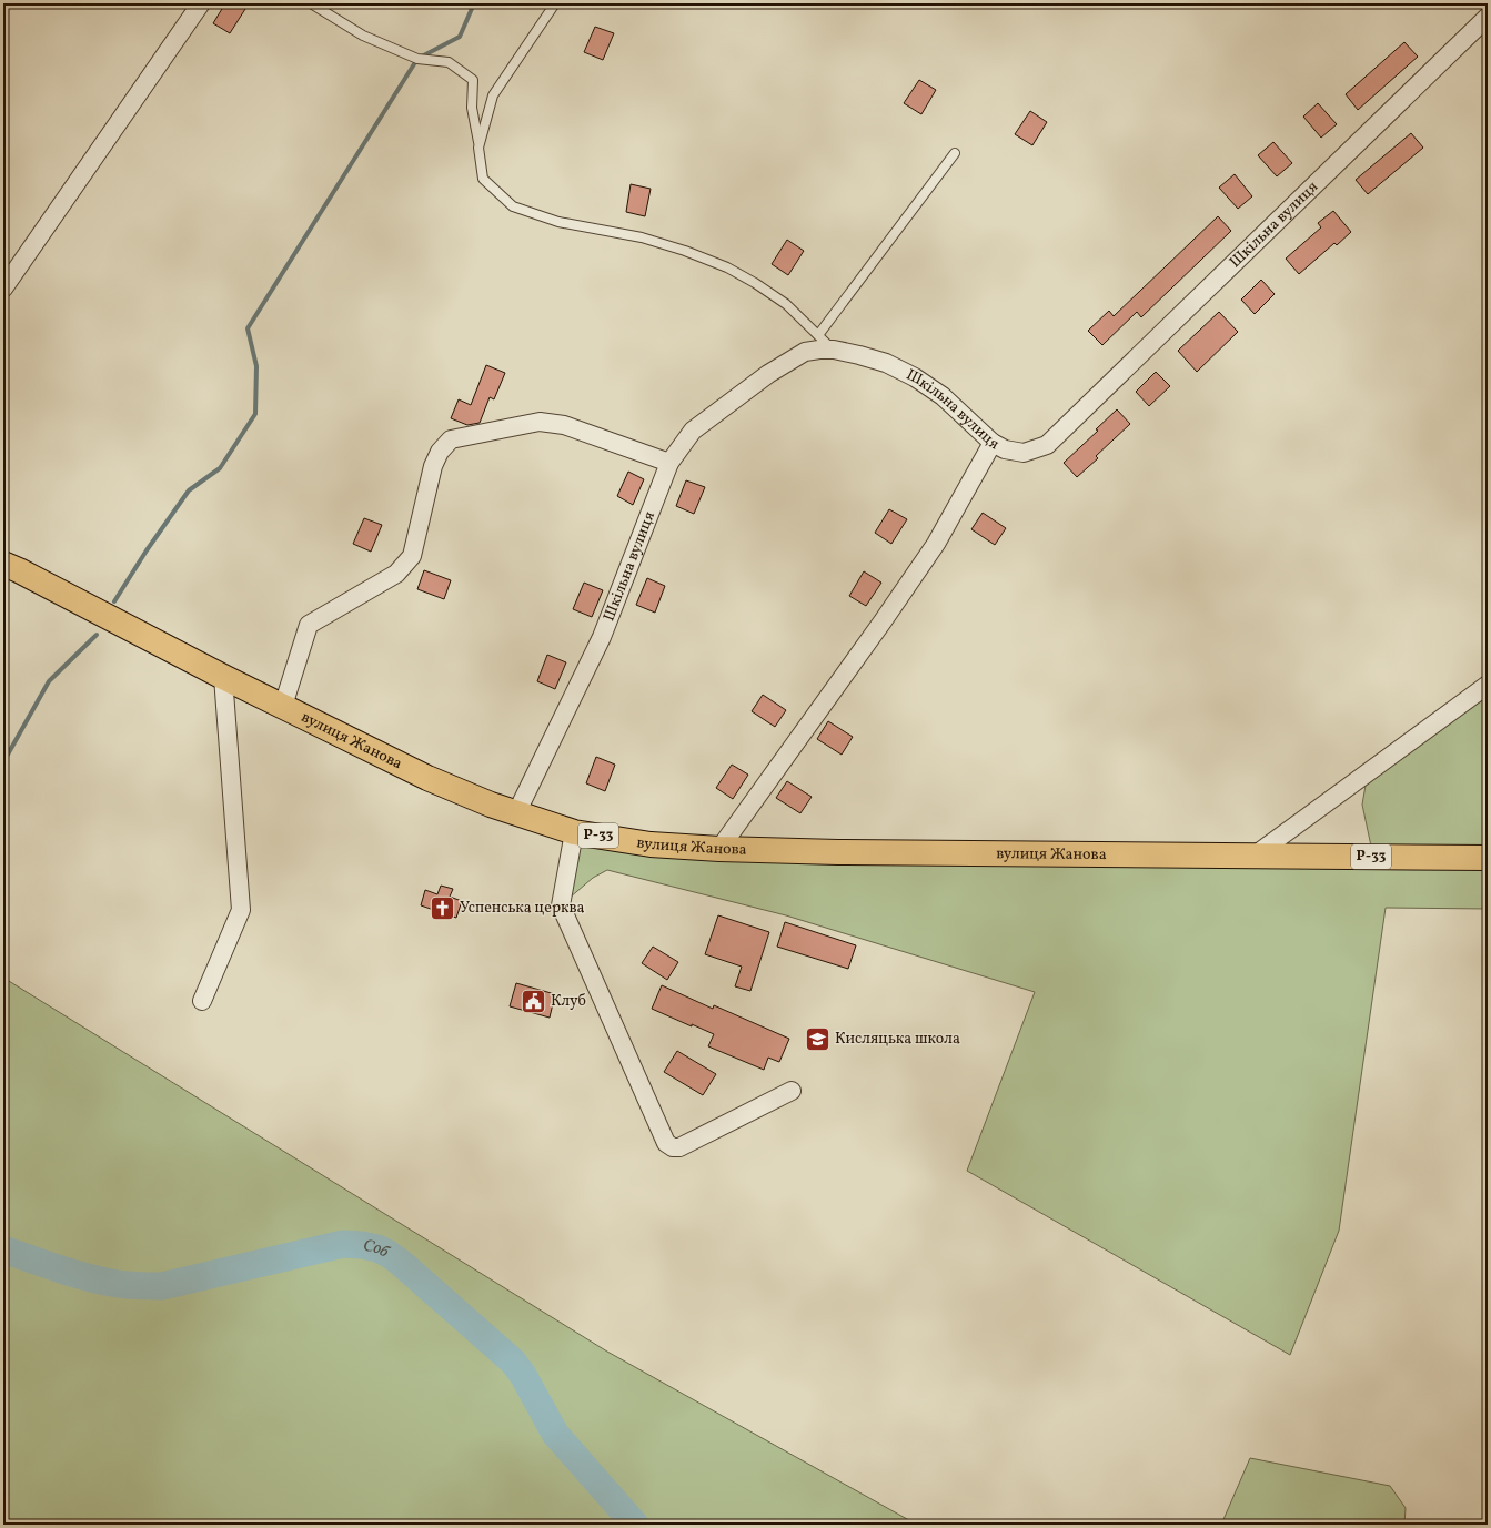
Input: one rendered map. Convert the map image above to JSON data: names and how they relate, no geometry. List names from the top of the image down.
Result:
{
  "streets": {
    "main road": ["вулиця Жанова", "Р-33"],
    "street": ["Шкільна вулиця"]
  },
  "crossings": [
    ["Шкільна вулиця", "вулиця Жанова"],
    ["вулиця Жанова", "Р-33"]
  ],
  "water": ["Соб"],
  "places": {
    "church": ["Успенська церква"],
    "public building": ["Клуб"],
    "school or university": ["Кисляцька школа"]
  }
}
